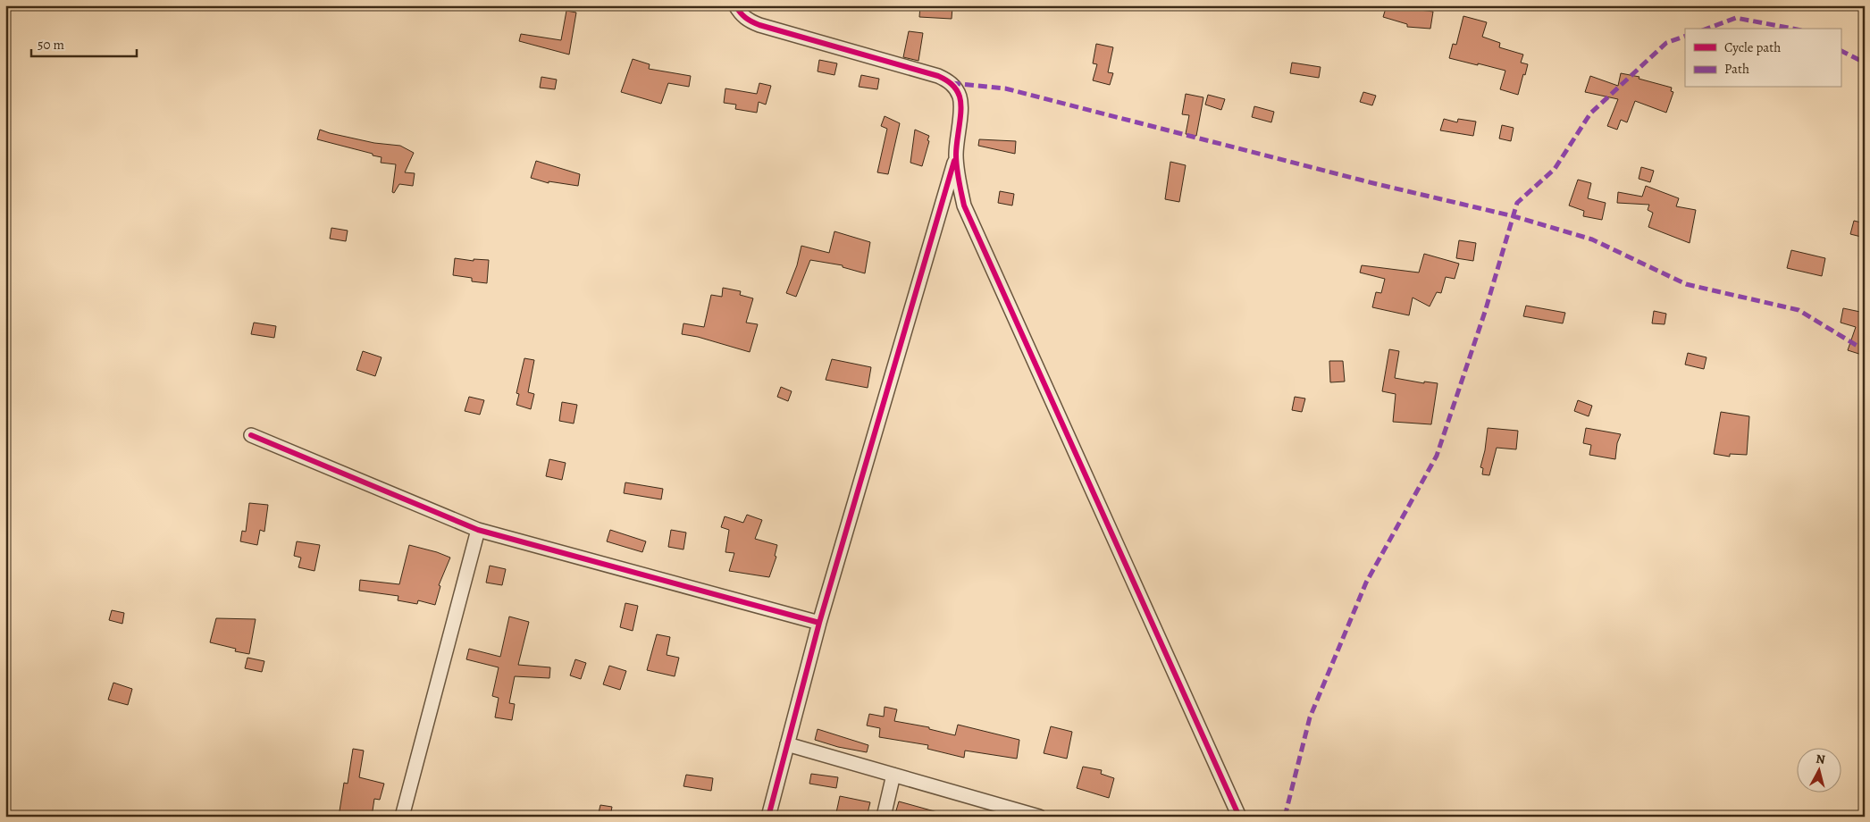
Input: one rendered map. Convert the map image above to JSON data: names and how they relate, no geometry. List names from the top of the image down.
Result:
{
  "legend": ["Cycle path", "Path"],
  "scale_bar": "50 m",
  "north": "top"
}
